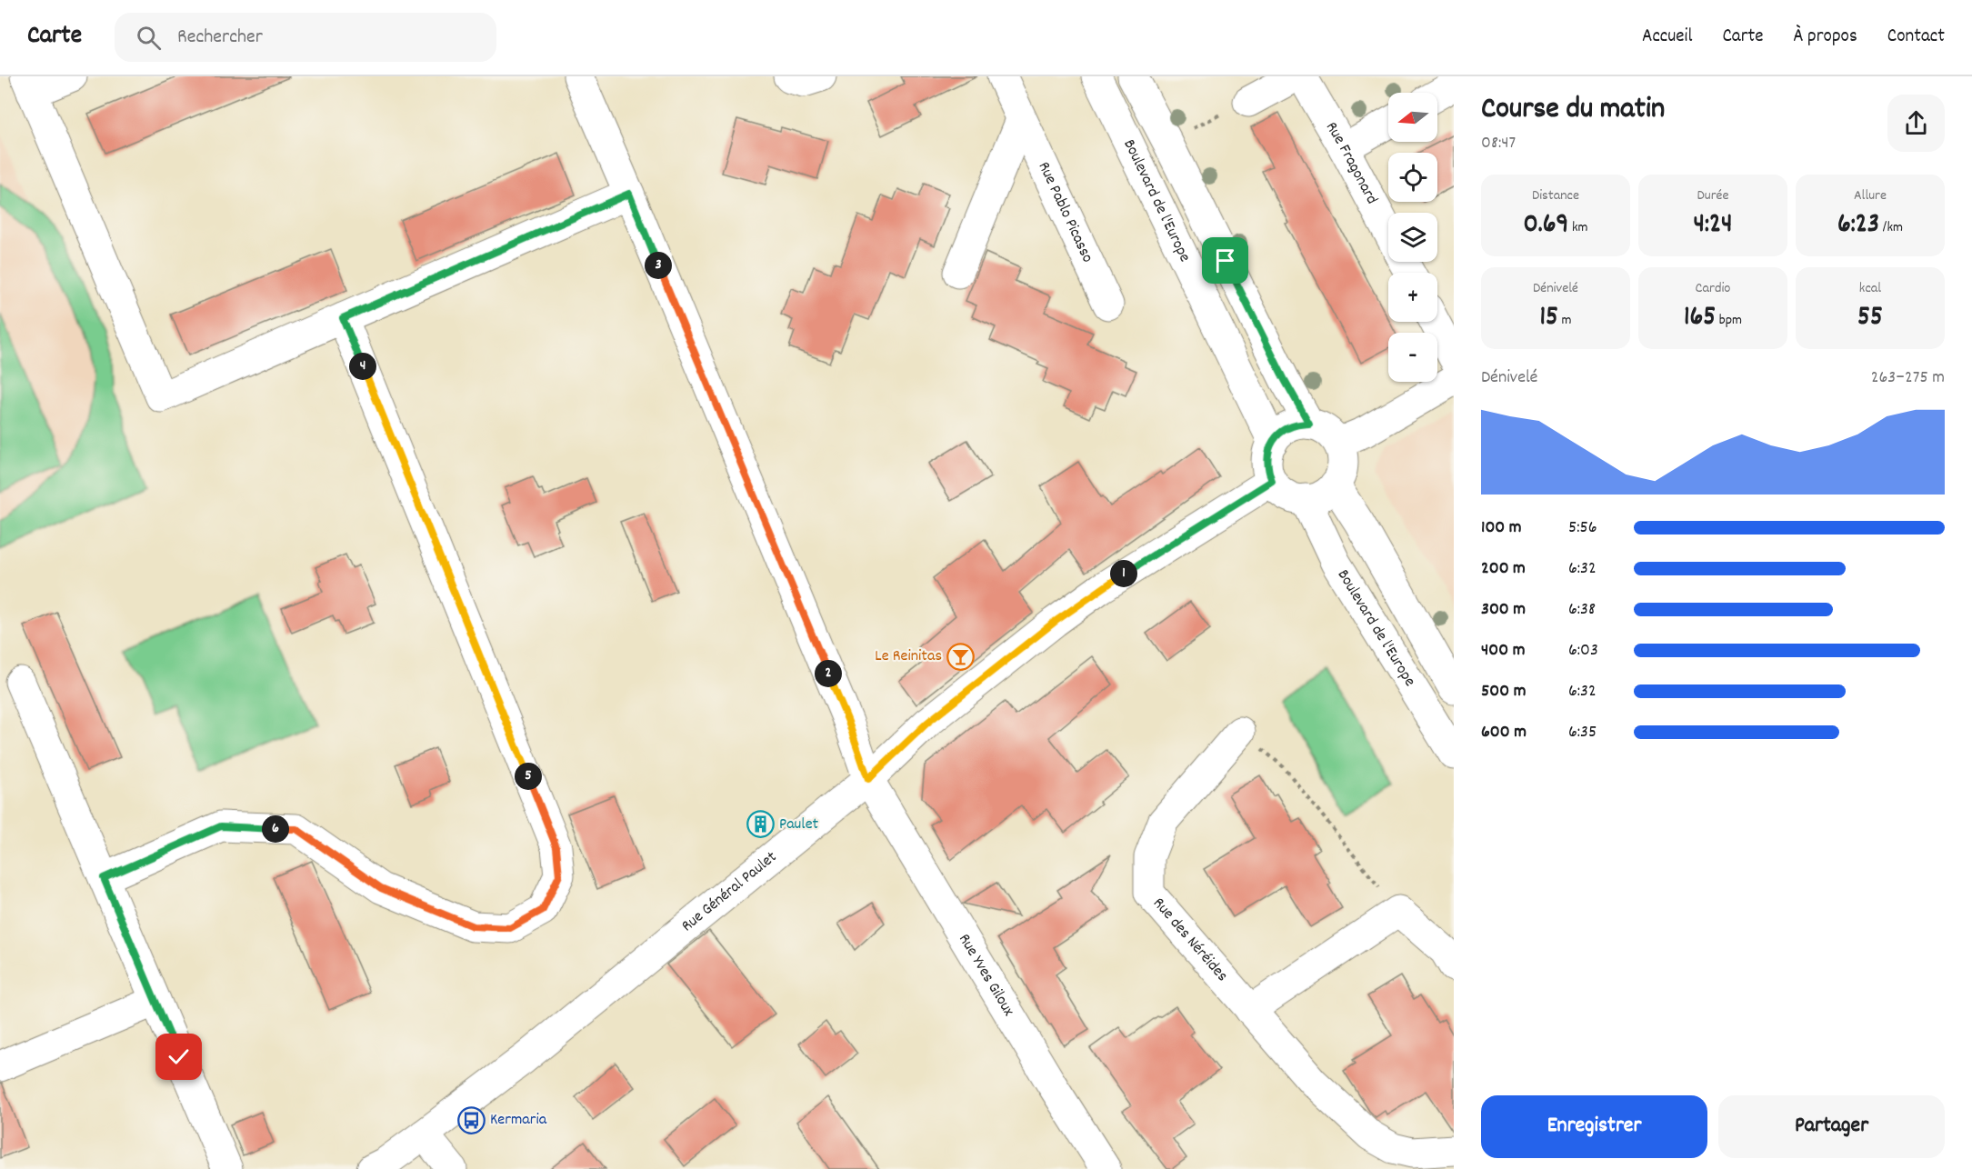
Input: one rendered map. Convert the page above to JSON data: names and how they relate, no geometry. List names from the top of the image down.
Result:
{
  "streets": {
    "street": [
      "Rue Fragonard",
      "Boulevard de l'Europe",
      "Rue Pablo Picasso",
      "Rue Général Paulet",
      "Rue des Néréides",
      "Rue Yves Giloux"
    ]
  },
  "crossings": [
    ["Boulevard de l'Europe", "Rue Général Paulet"],
    ["Rue Général Paulet", "Rue Yves Giloux"]
  ],
  "places": {
    "bar": ["Le Reinitas"],
    "building": ["Paulet"],
    "bus stop": ["Kermaria"]
  },
  "north": "left",
  "page": {
    "header": "Carte",
    "search": "Rechercher",
    "nav": [
      "Accueil",
      "Carte",
      "À propos",
      "Contact"
    ],
    "heading": ["Course du matin", "08:47"],
    "map_buttons": ["+", "−"],
    "stats": [
      ["Distance", "0.69 km"],
      ["Durée", "4:24"],
      ["Allure", "6:23 /km"],
      ["Dénivelé", "15 m"],
      ["Cardio", "165 bpm"],
      ["kcal", "55"]
    ],
    "pins": [
      "3",
      "4",
      "1",
      "2",
      "5",
      "6"
    ],
    "chart": ["Dénivelé", "263–275 m"],
    "list": [
      {
        "name": "100 m",
        "note": "5:56"
      },
      {
        "name": "200 m",
        "note": "6:32"
      },
      {
        "name": "300 m",
        "note": "6:38"
      },
      {
        "name": "400 m",
        "note": "6:03"
      },
      {
        "name": "500 m",
        "note": "6:32"
      },
      {
        "name": "600 m",
        "note": "6:35"
      }
    ],
    "buttons": ["Enregistrer", "Partager"]
  }
}
